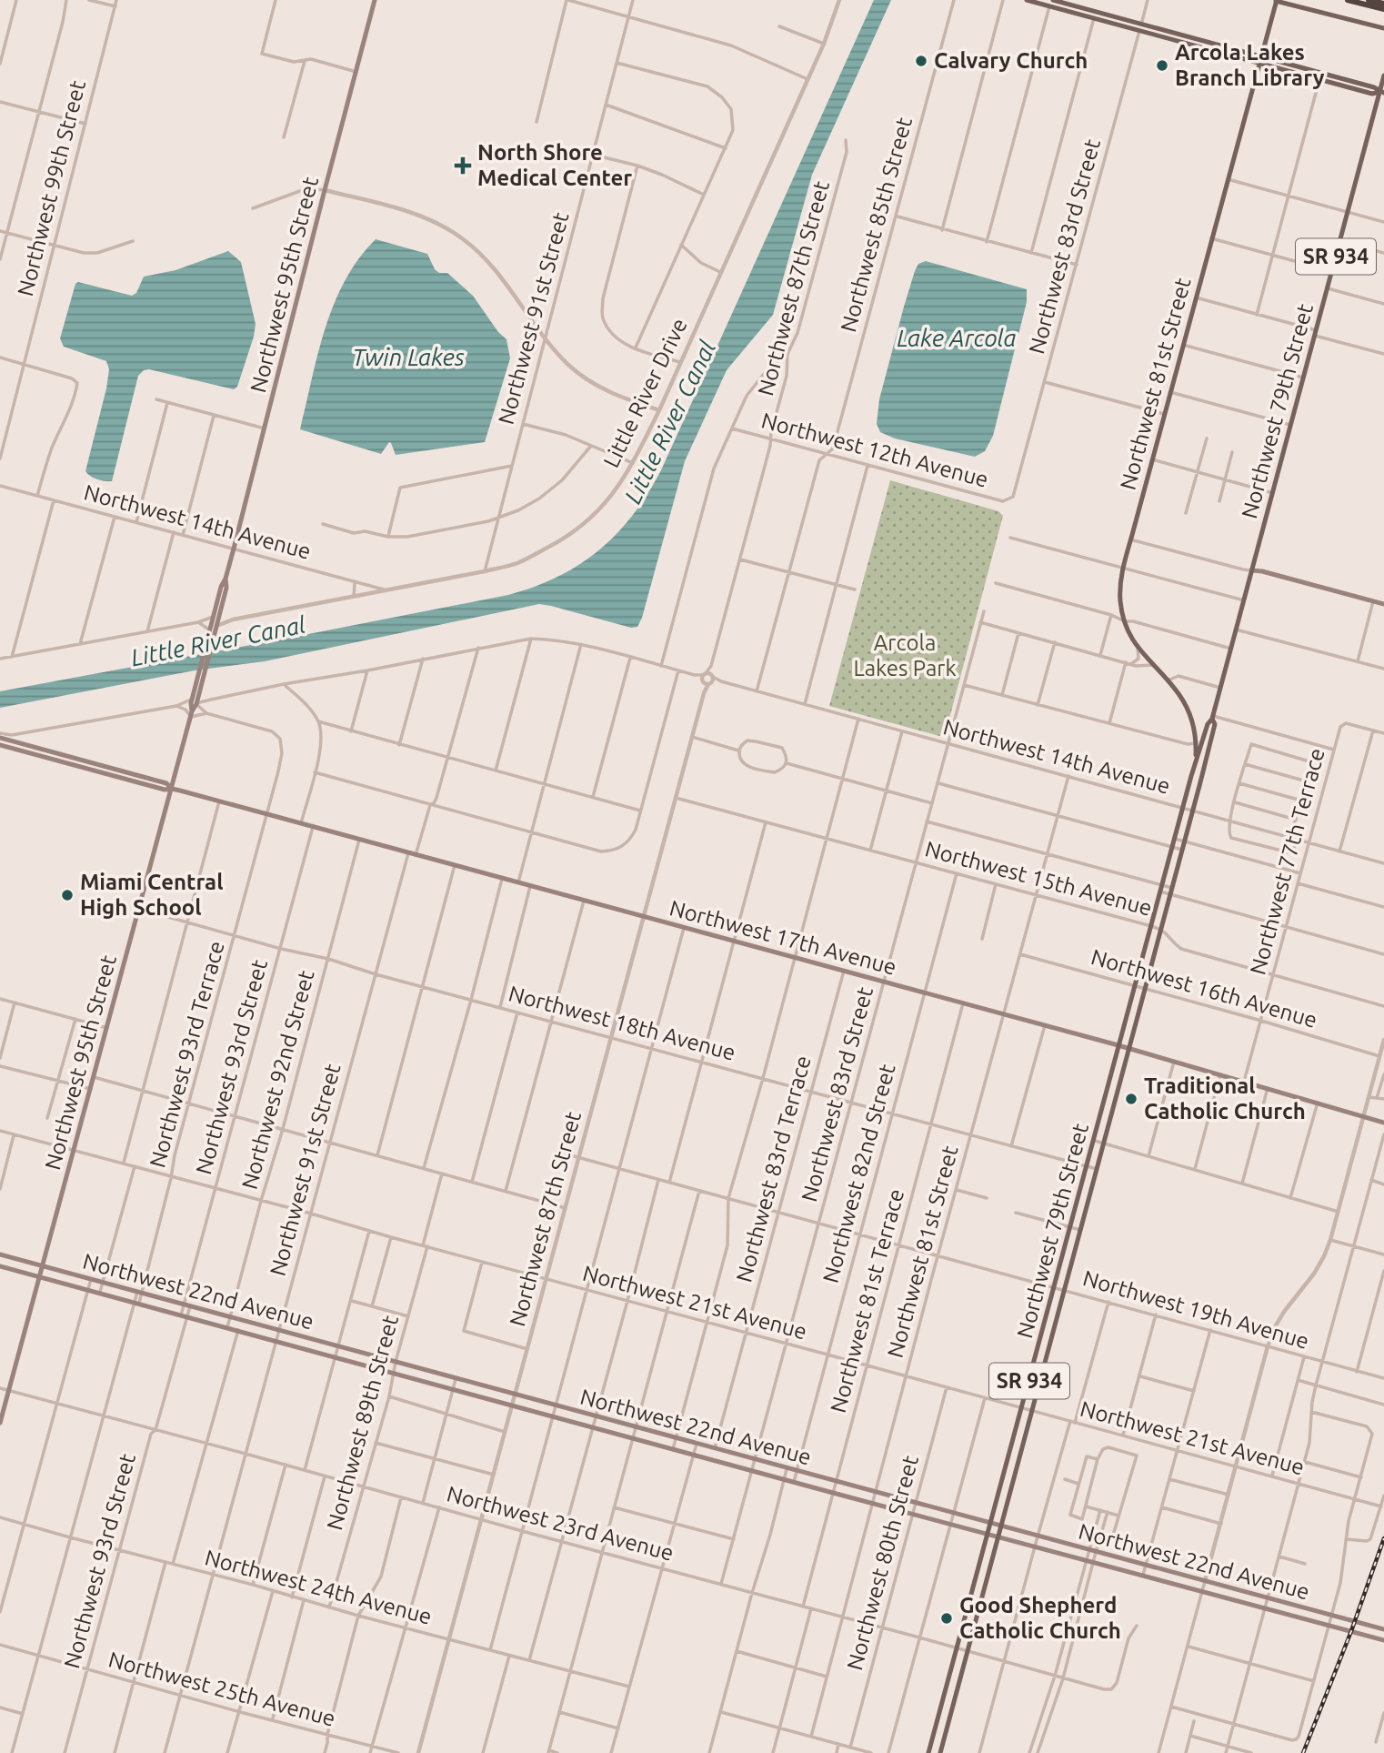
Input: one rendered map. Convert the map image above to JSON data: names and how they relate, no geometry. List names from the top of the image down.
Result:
{
  "streets": {
    "main road": [
      "SR 934",
      "Northwest 95th Street",
      "Northwest 81st Street",
      "Northwest 79th Street",
      "Northwest 17th Avenue",
      "Northwest 22nd Avenue"
    ],
    "street": [
      "Northwest 99th Street",
      "Northwest 85th Street",
      "Northwest 83rd Street",
      "Northwest 87th Street",
      "Northwest 91st Street",
      "Little River Drive",
      "Northwest 12th Avenue",
      "Northwest 14th Avenue",
      "Northwest 77th Terrace",
      "Northwest 15th Avenue",
      "Northwest 16th Avenue",
      "Northwest 18th Avenue",
      "Northwest 93rd Terrace",
      "Northwest 93rd Street",
      "Northwest 92nd Street",
      "Northwest 83rd Terrace",
      "Northwest 82nd Street",
      "Northwest 81st Terrace",
      "Northwest 21st Avenue",
      "Northwest 19th Avenue",
      "Northwest 89th Street",
      "Northwest 23rd Avenue",
      "Northwest 80th Street",
      "Northwest 24th Avenue",
      "Northwest 25th Avenue"
    ]
  },
  "crossings": [
    ["Northwest 85th Street", "Northwest 12th Avenue"],
    ["Northwest 85th Street", "Northwest 14th Avenue"],
    ["Northwest 83rd Street", "Northwest 12th Avenue"],
    ["Northwest 83rd Street", "Northwest 14th Avenue"],
    ["Northwest 83rd Street", "Northwest 15th Avenue"],
    ["Northwest 83rd Street", "Northwest 17th Avenue"],
    ["Northwest 83rd Street", "Northwest 18th Avenue"],
    ["Northwest 83rd Street", "Northwest 22nd Avenue"],
    ["Northwest 83rd Street", "Northwest 21st Avenue"],
    ["Northwest 83rd Street", "Northwest 19th Avenue"],
    ["Northwest 83rd Street", "Northwest 23rd Avenue"],
    ["Northwest 95th Street", "Little River Drive"],
    ["Northwest 95th Street", "Northwest 14th Avenue"],
    ["Northwest 95th Street", "Northwest 17th Avenue"],
    ["Northwest 95th Street", "Northwest 18th Avenue"],
    ["Northwest 95th Street", "Northwest 22nd Avenue"],
    ["Northwest 95th Street", "Northwest 21st Avenue"],
    ["Northwest 95th Street", "Northwest 23rd Avenue"],
    ["Northwest 87th Street", "Northwest 12th Avenue"],
    ["Northwest 87th Street", "Northwest 14th Avenue"],
    ["Northwest 87th Street", "Northwest 15th Avenue"],
    ["Northwest 87th Street", "Northwest 17th Avenue"],
    ["Northwest 87th Street", "Northwest 18th Avenue"],
    ["Northwest 87th Street", "Northwest 22nd Avenue"],
    ["Northwest 87th Street", "Northwest 21st Avenue"],
    ["Northwest 87th Street", "Northwest 19th Avenue"],
    ["Northwest 87th Street", "Northwest 23rd Avenue"],
    ["Northwest 87th Street", "Northwest 24th Avenue"],
    ["Northwest 91st Street", "Little River Drive"],
    ["Northwest 91st Street", "Northwest 17th Avenue"],
    ["Northwest 91st Street", "Northwest 18th Avenue"],
    ["Northwest 91st Street", "Northwest 22nd Avenue"],
    ["Northwest 91st Street", "Northwest 21st Avenue"],
    ["Northwest 91st Street", "Northwest 23rd Avenue"],
    ["Northwest 91st Street", "Northwest 24th Avenue"],
    ["Northwest 91st Street", "Northwest 25th Avenue"],
    ["Northwest 81st Street", "Northwest 79th Street"],
    ["Northwest 81st Street", "Northwest 14th Avenue"],
    ["Northwest 81st Street", "Northwest 15th Avenue"],
    ["Northwest 81st Street", "Northwest 17th Avenue"],
    ["Northwest 81st Street", "Northwest 16th Avenue"],
    ["Northwest 81st Street", "Northwest 18th Avenue"],
    ["Northwest 81st Street", "Northwest 22nd Avenue"],
    ["Northwest 81st Street", "Northwest 21st Avenue"],
    ["Northwest 81st Street", "Northwest 19th Avenue"],
    ["Northwest 81st Street", "Northwest 23rd Avenue"],
    ["Little River Drive", "Northwest 14th Avenue"],
    ["Northwest 79th Street", "Northwest 14th Avenue"],
    ["Northwest 79th Street", "Northwest 15th Avenue"],
    ["Northwest 79th Street", "Northwest 17th Avenue"],
    ["Northwest 79th Street", "Northwest 16th Avenue"],
    ["Northwest 79th Street", "Northwest 18th Avenue"],
    ["Northwest 79th Street", "Northwest 22nd Avenue"],
    ["Northwest 79th Street", "Northwest 21st Avenue"],
    ["Northwest 79th Street", "Northwest 19th Avenue"],
    ["Northwest 79th Street", "Northwest 23rd Avenue"],
    ["Northwest 14th Avenue", "Northwest 77th Terrace"],
    ["Northwest 77th Terrace", "Northwest 15th Avenue"],
    ["Northwest 77th Terrace", "Northwest 17th Avenue"],
    ["Northwest 77th Terrace", "Northwest 16th Avenue"],
    ["Northwest 15th Avenue", "Northwest 82nd Street"],
    ["Northwest 17th Avenue", "Northwest 93rd Terrace"],
    ["Northwest 17th Avenue", "Northwest 93rd Street"],
    ["Northwest 17th Avenue", "Northwest 92nd Street"],
    ["Northwest 17th Avenue", "Northwest 83rd Terrace"],
    ["Northwest 17th Avenue", "Northwest 82nd Street"],
    ["Northwest 17th Avenue", "Northwest 81st Terrace"],
    ["Northwest 18th Avenue", "Northwest 93rd Terrace"],
    ["Northwest 18th Avenue", "Northwest 93rd Street"],
    ["Northwest 18th Avenue", "Northwest 92nd Street"],
    ["Northwest 18th Avenue", "Northwest 83rd Terrace"],
    ["Northwest 18th Avenue", "Northwest 82nd Street"],
    ["Northwest 18th Avenue", "Northwest 81st Terrace"],
    ["Northwest 93rd Terrace", "Northwest 22nd Avenue"],
    ["Northwest 93rd Terrace", "Northwest 21st Avenue"],
    ["Northwest 93rd Terrace", "Northwest 23rd Avenue"],
    ["Northwest 93rd Terrace", "Northwest 24th Avenue"],
    ["Northwest 93rd Terrace", "Northwest 25th Avenue"],
    ["Northwest 93rd Street", "Northwest 22nd Avenue"],
    ["Northwest 93rd Street", "Northwest 21st Avenue"],
    ["Northwest 93rd Street", "Northwest 23rd Avenue"],
    ["Northwest 93rd Street", "Northwest 24th Avenue"],
    ["Northwest 93rd Street", "Northwest 25th Avenue"],
    ["Northwest 92nd Street", "Northwest 22nd Avenue"],
    ["Northwest 92nd Street", "Northwest 21st Avenue"],
    ["Northwest 83rd Terrace", "Northwest 22nd Avenue"],
    ["Northwest 83rd Terrace", "Northwest 21st Avenue"],
    ["Northwest 83rd Terrace", "Northwest 19th Avenue"],
    ["Northwest 82nd Street", "Northwest 22nd Avenue"],
    ["Northwest 82nd Street", "Northwest 21st Avenue"],
    ["Northwest 82nd Street", "Northwest 19th Avenue"],
    ["Northwest 22nd Avenue", "Northwest 81st Terrace"],
    ["Northwest 22nd Avenue", "Northwest 89th Street"],
    ["Northwest 22nd Avenue", "Northwest 80th Street"],
    ["Northwest 81st Terrace", "Northwest 21st Avenue"],
    ["Northwest 81st Terrace", "Northwest 19th Avenue"],
    ["Northwest 81st Terrace", "Northwest 23rd Avenue"],
    ["Northwest 21st Avenue", "Northwest 89th Street"],
    ["Northwest 21st Avenue", "Northwest 80th Street"],
    ["Northwest 89th Street", "Northwest 23rd Avenue"],
    ["Northwest 89th Street", "Northwest 24th Avenue"],
    ["Northwest 23rd Avenue", "Northwest 80th Street"]
  ],
  "water": ["Lake Arcola", "Twin Lakes", "Little River Canal"],
  "parks": ["Arcola Lakes Park"],
  "places": {
    "other": [
      "Calvary Church",
      "Arcola Lakes Branch Library",
      "Miami Central High School",
      "Traditional Catholic Church",
      "Good Shepherd Catholic Church"
    ],
    "health": ["North Shore Medical Center"]
  }
}
